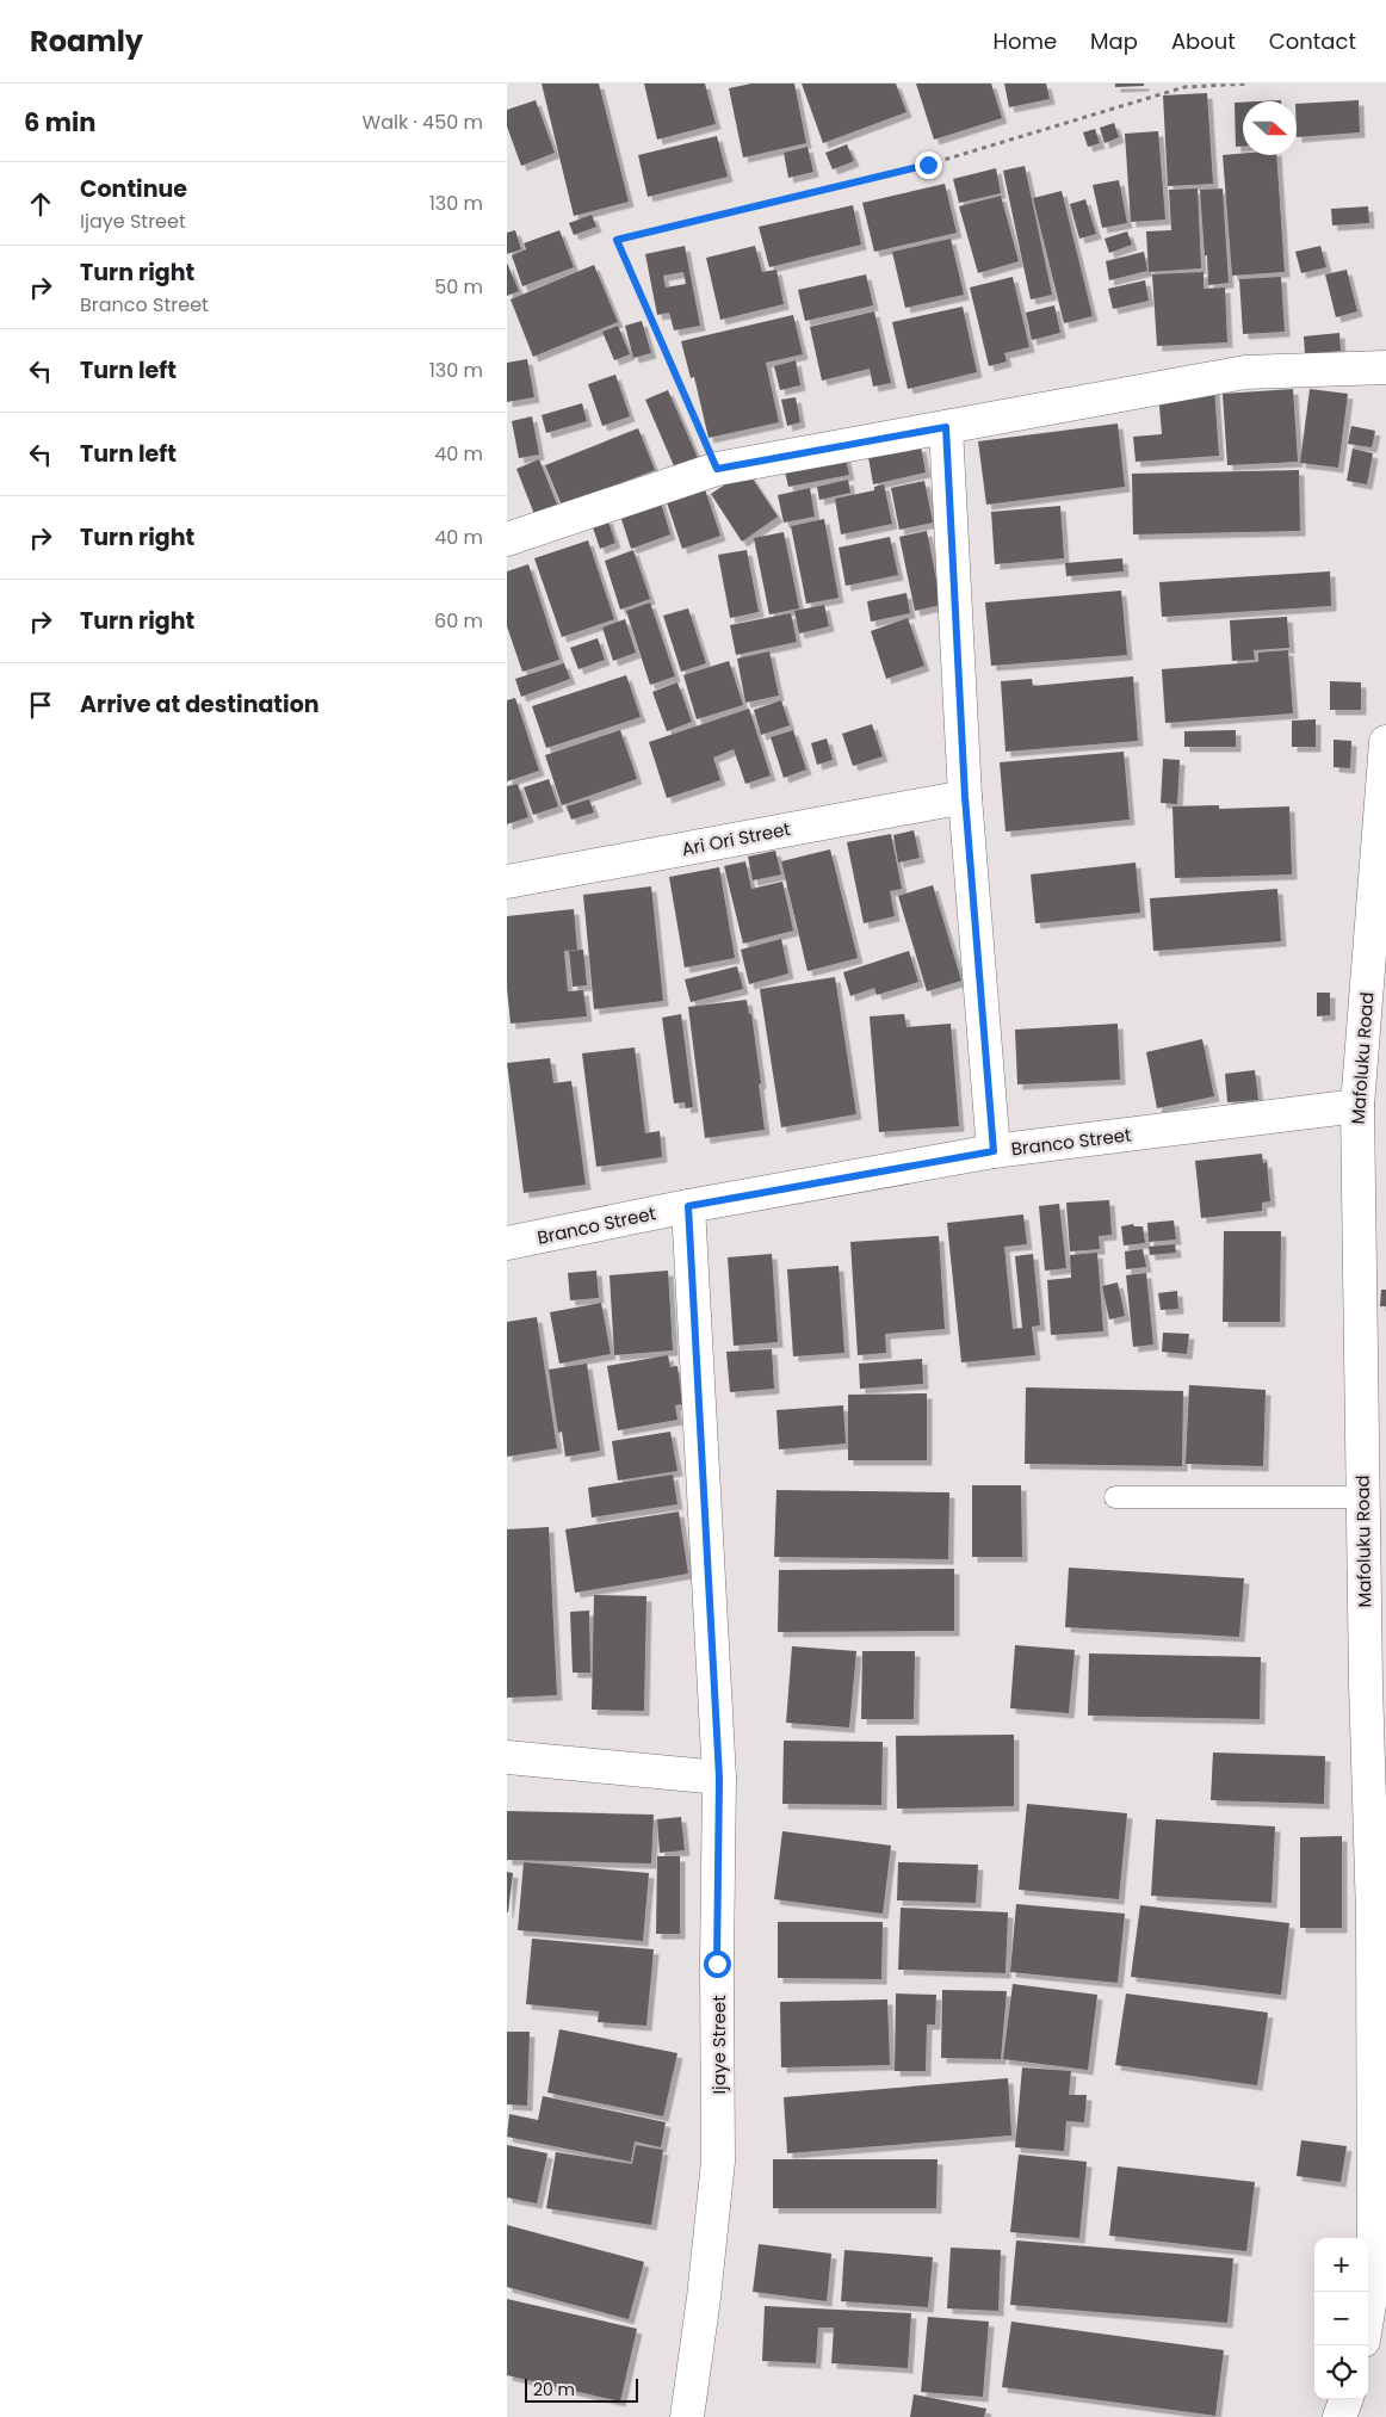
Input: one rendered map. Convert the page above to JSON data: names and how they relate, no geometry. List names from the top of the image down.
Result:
{
  "streets": {
    "street": [
      "Ari Ori Street",
      "Mafoluku Road",
      "Branco Street",
      "Ijaye Street"
    ]
  },
  "crossings": [
    ["Mafoluku Road", "Branco Street"],
    ["Branco Street", "Ijaye Street"]
  ],
  "scale_bar": "20 m",
  "north": "right",
  "page": {
    "header": "Roamly",
    "nav": [
      "Home",
      "Map",
      "About",
      "Contact"
    ],
    "heading": ["6 min", "Walk · 450 m"],
    "list": [
      ["Continue", "Ijaye Street", "130 m"],
      ["Turn right", "Branco Street", "50 m"],
      ["Turn left", "130 m"],
      ["Turn left", "40 m"],
      ["Turn right", "40 m"],
      ["Turn right", "60 m"],
      "Arrive at destination"
    ],
    "map_buttons": ["+", "−"],
    "scale": "20 m"
  }
}
